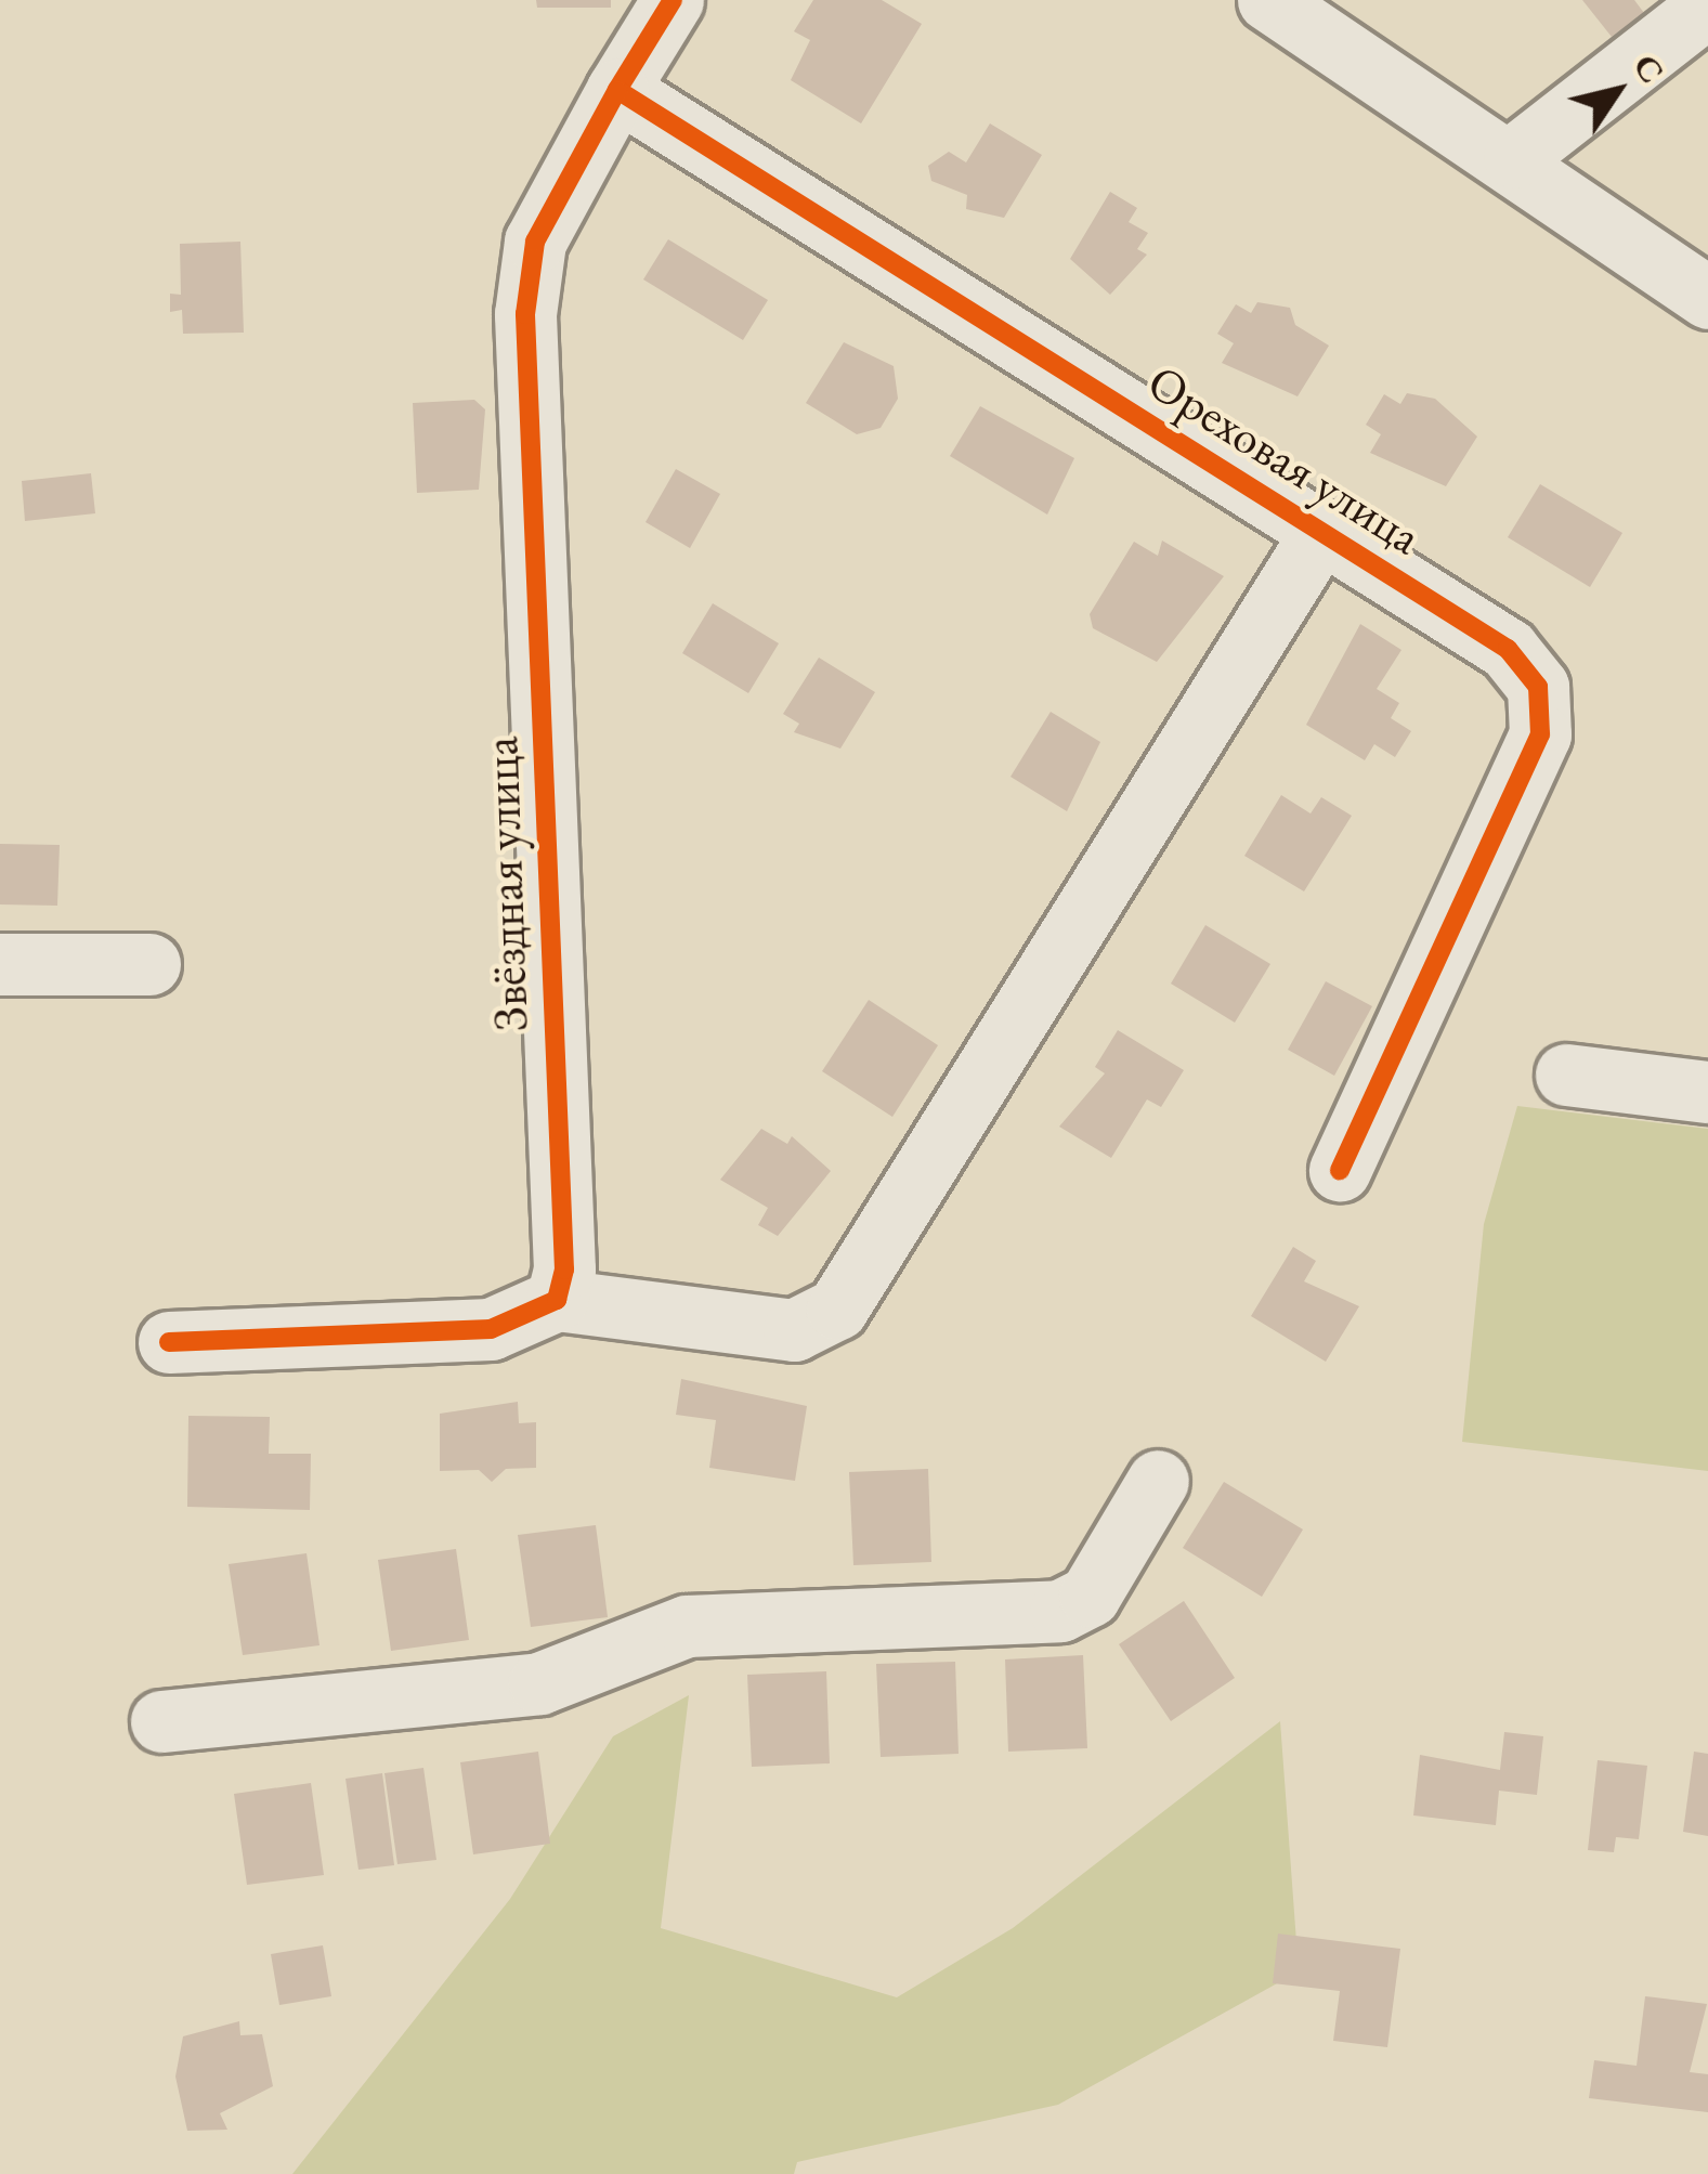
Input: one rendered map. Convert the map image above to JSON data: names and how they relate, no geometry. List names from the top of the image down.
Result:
{
  "streets": {
    "street": ["Ореховая улица", "Звёздная улица"]
  },
  "crossings": [
    ["Ореховая улица", "Звёздная улица"]
  ],
  "north": "top right"
}
